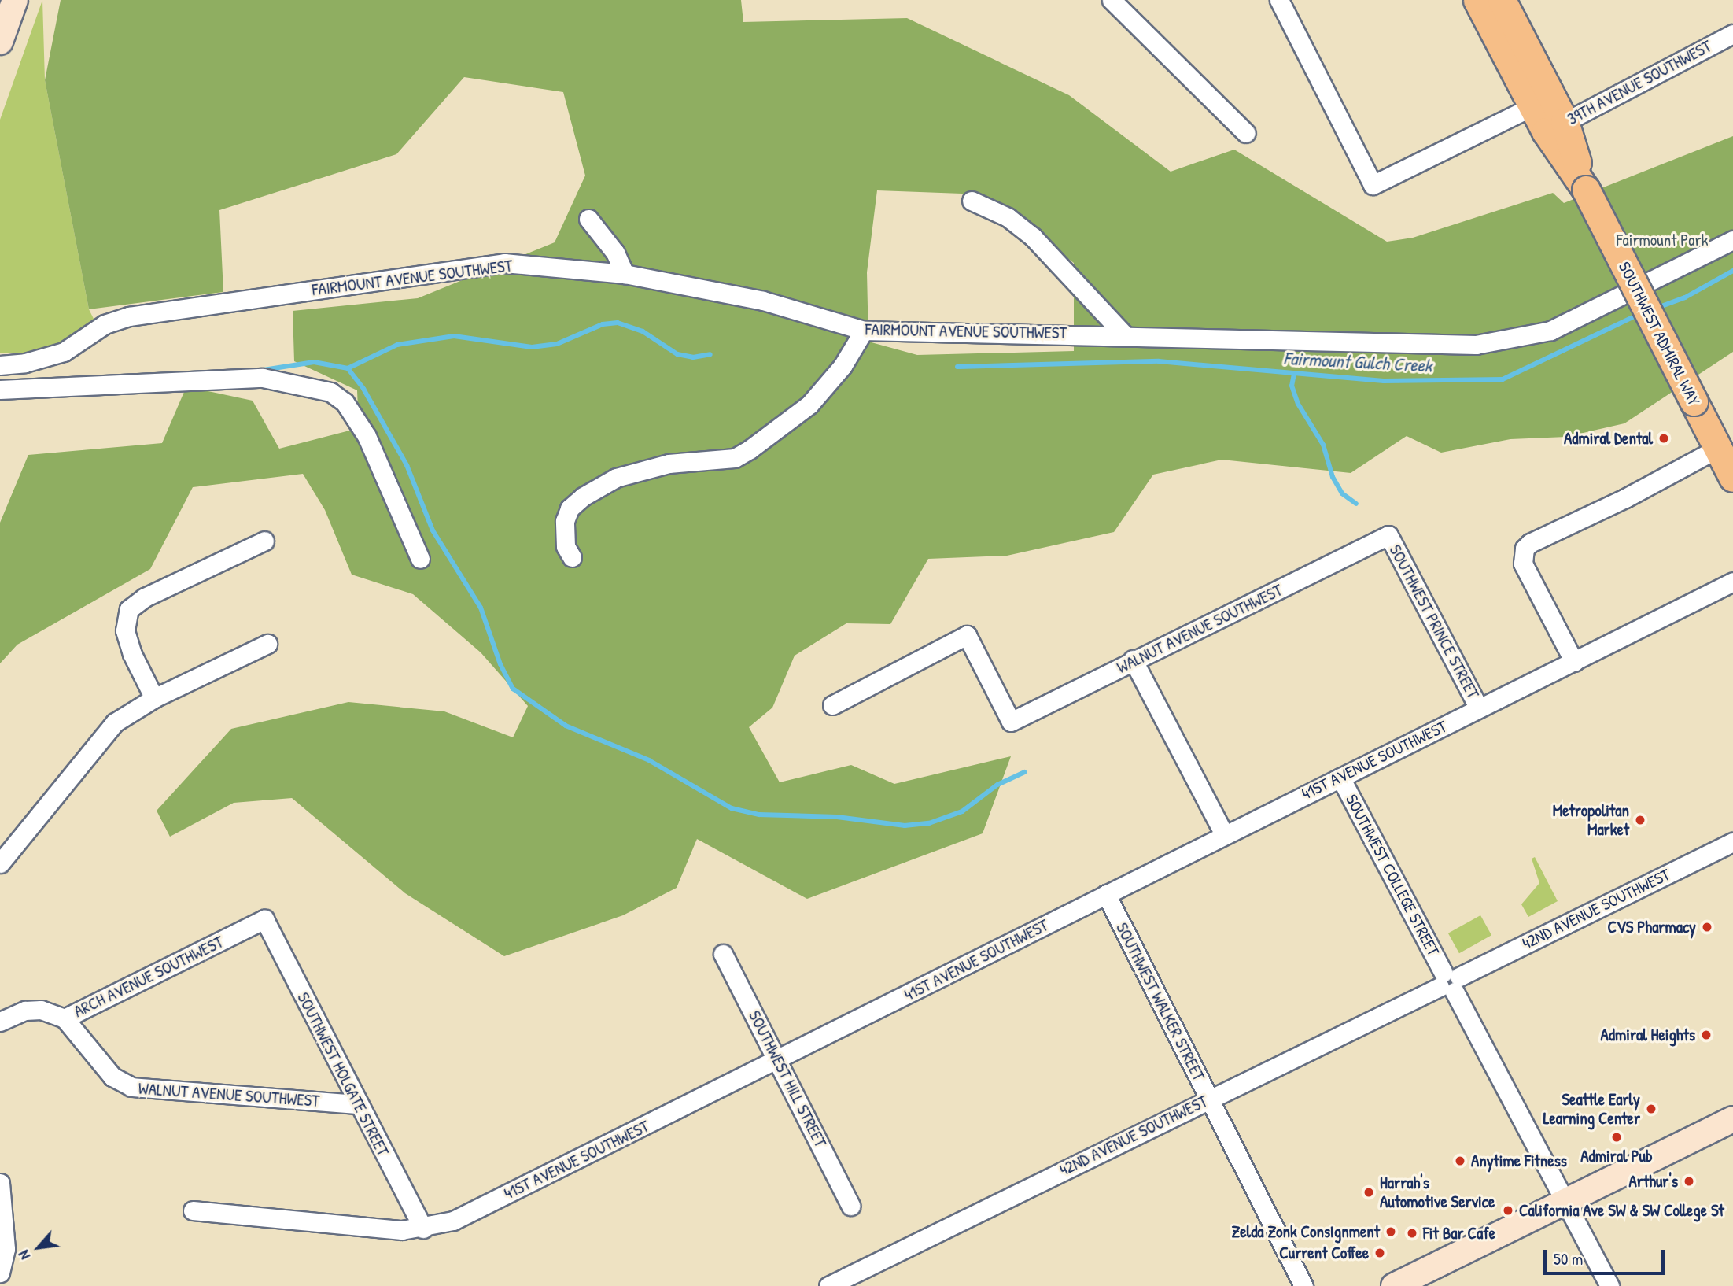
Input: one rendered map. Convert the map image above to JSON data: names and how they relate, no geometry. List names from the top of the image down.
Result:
{
  "streets": {
    "main road": ["SOUTHWEST ADMIRAL WAY"],
    "street": [
      "39TH AVENUE SOUTHWEST",
      "FAIRMOUNT AVENUE SOUTHWEST",
      "SOUTHWEST PRINCE STREET",
      "WALNUT AVENUE SOUTHWEST",
      "41ST AVENUE SOUTHWEST",
      "SOUTHWEST COLLEGE STREET",
      "42ND AVENUE SOUTHWEST",
      "ARCH AVENUE SOUTHWEST",
      "SOUTHWEST WALKER STREET",
      "SOUTHWEST HOLGATE STREET",
      "SOUTHWEST HILL STREET"
    ]
  },
  "crossings": [
    ["39TH AVENUE SOUTHWEST", "SOUTHWEST ADMIRAL WAY"],
    ["SOUTHWEST PRINCE STREET", "WALNUT AVENUE SOUTHWEST"],
    ["SOUTHWEST PRINCE STREET", "41ST AVENUE SOUTHWEST"],
    ["WALNUT AVENUE SOUTHWEST", "ARCH AVENUE SOUTHWEST"],
    ["WALNUT AVENUE SOUTHWEST", "SOUTHWEST HOLGATE STREET"],
    ["41ST AVENUE SOUTHWEST", "SOUTHWEST COLLEGE STREET"],
    ["41ST AVENUE SOUTHWEST", "SOUTHWEST WALKER STREET"],
    ["41ST AVENUE SOUTHWEST", "SOUTHWEST HOLGATE STREET"],
    ["41ST AVENUE SOUTHWEST", "SOUTHWEST HILL STREET"],
    ["SOUTHWEST COLLEGE STREET", "42ND AVENUE SOUTHWEST"],
    ["42ND AVENUE SOUTHWEST", "SOUTHWEST WALKER STREET"],
    ["ARCH AVENUE SOUTHWEST", "SOUTHWEST HOLGATE STREET"]
  ],
  "water": ["Fairmount Gulch Creek"],
  "parks": ["Fairmount Park"],
  "places": [
    "Admiral Dental",
    "Metropolitan Market",
    "CVS Pharmacy",
    "Admiral Heights",
    "Seattle Early Learning Center",
    "Admiral Pub",
    "Anytime Fitness",
    "Arthur's",
    "Harrah's Automotive Service",
    "California Ave SW & SW College St",
    "Zelda Zonk Consignment",
    "Fit Bar Cafe",
    "Current Coffee"
  ],
  "scale_bar": "50 m",
  "north": "bottom left"
}
